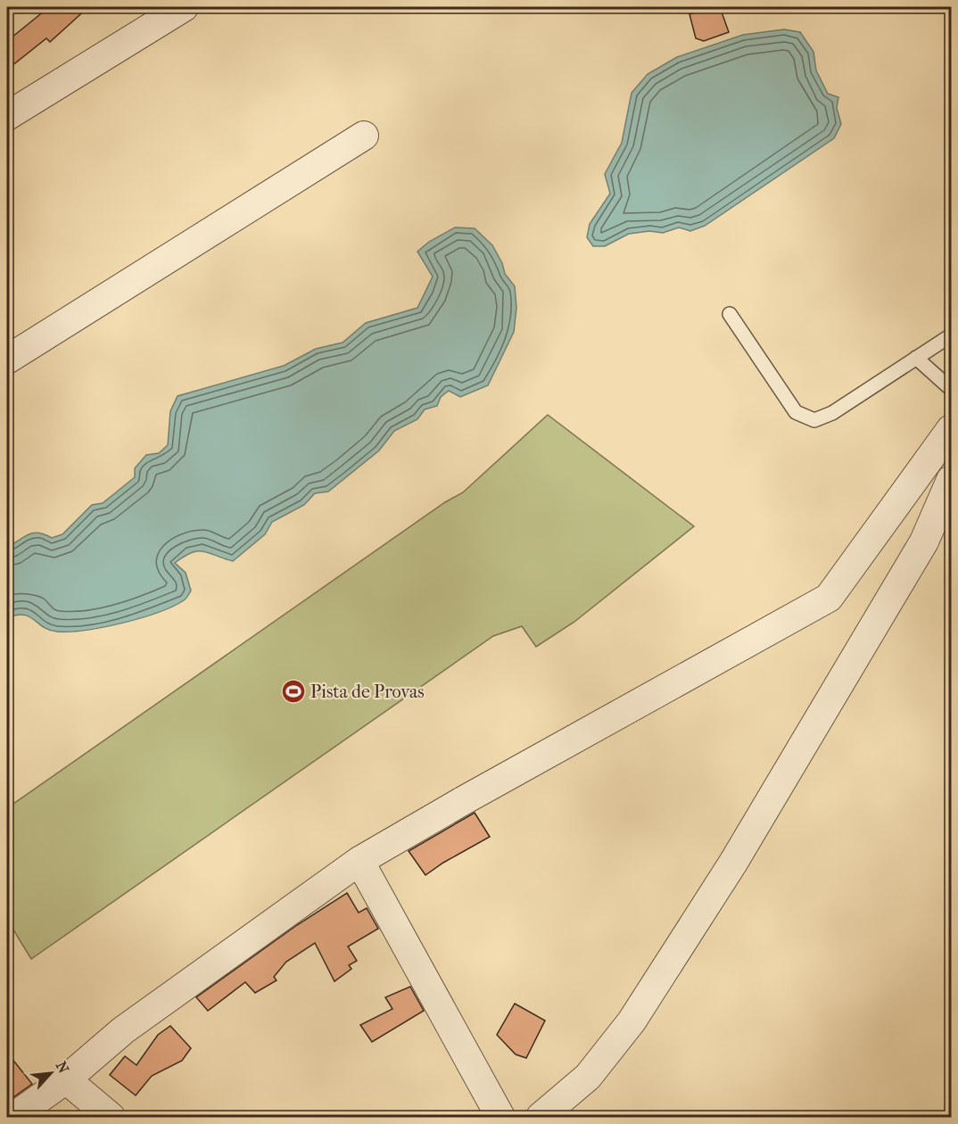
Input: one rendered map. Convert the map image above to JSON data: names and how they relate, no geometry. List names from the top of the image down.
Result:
{
  "places": {
    "sports": ["Pista de Provas"]
  },
  "north": "top right"
}
